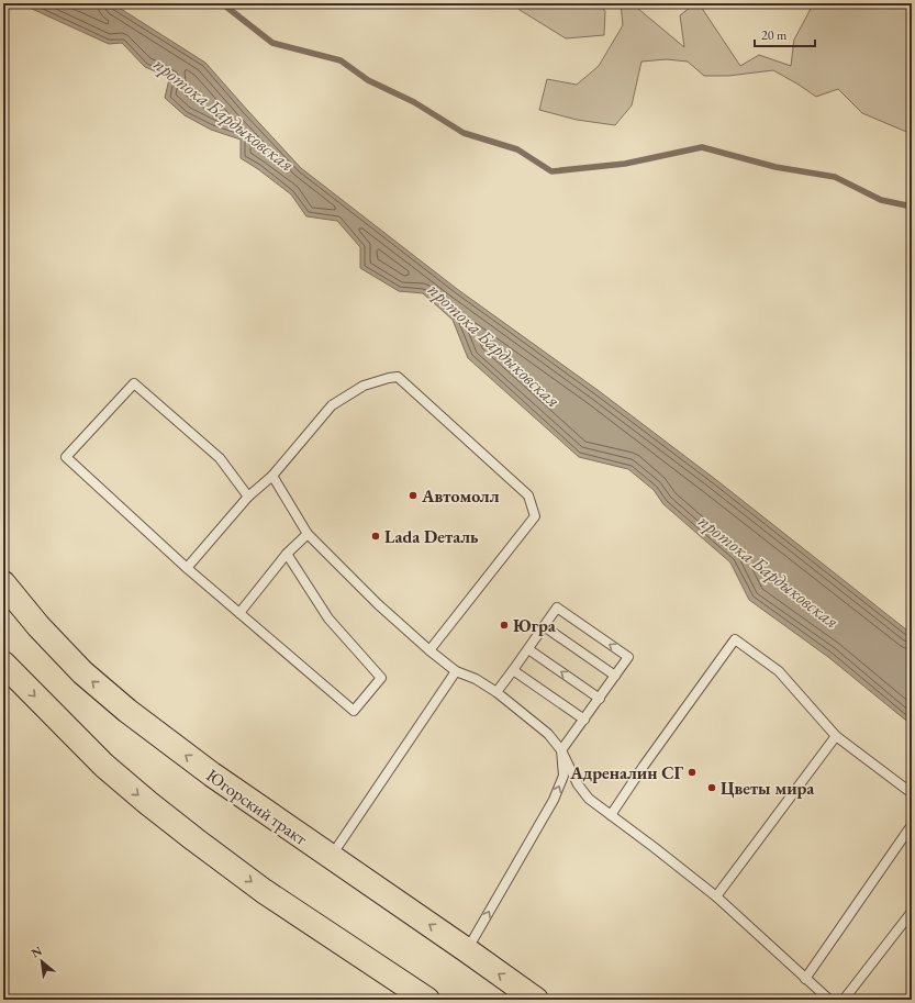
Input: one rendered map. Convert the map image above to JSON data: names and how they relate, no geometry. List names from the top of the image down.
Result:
{
  "streets": {
    "main road": ["Югорский тракт"]
  },
  "water": ["протока Бардыковская"],
  "places": [
    "Автомолл",
    "Lada Dеталь",
    "Югра",
    "Адреналин СГ",
    "Цветы мира"
  ],
  "scale_bar": "20 m",
  "north": "top left"
}
